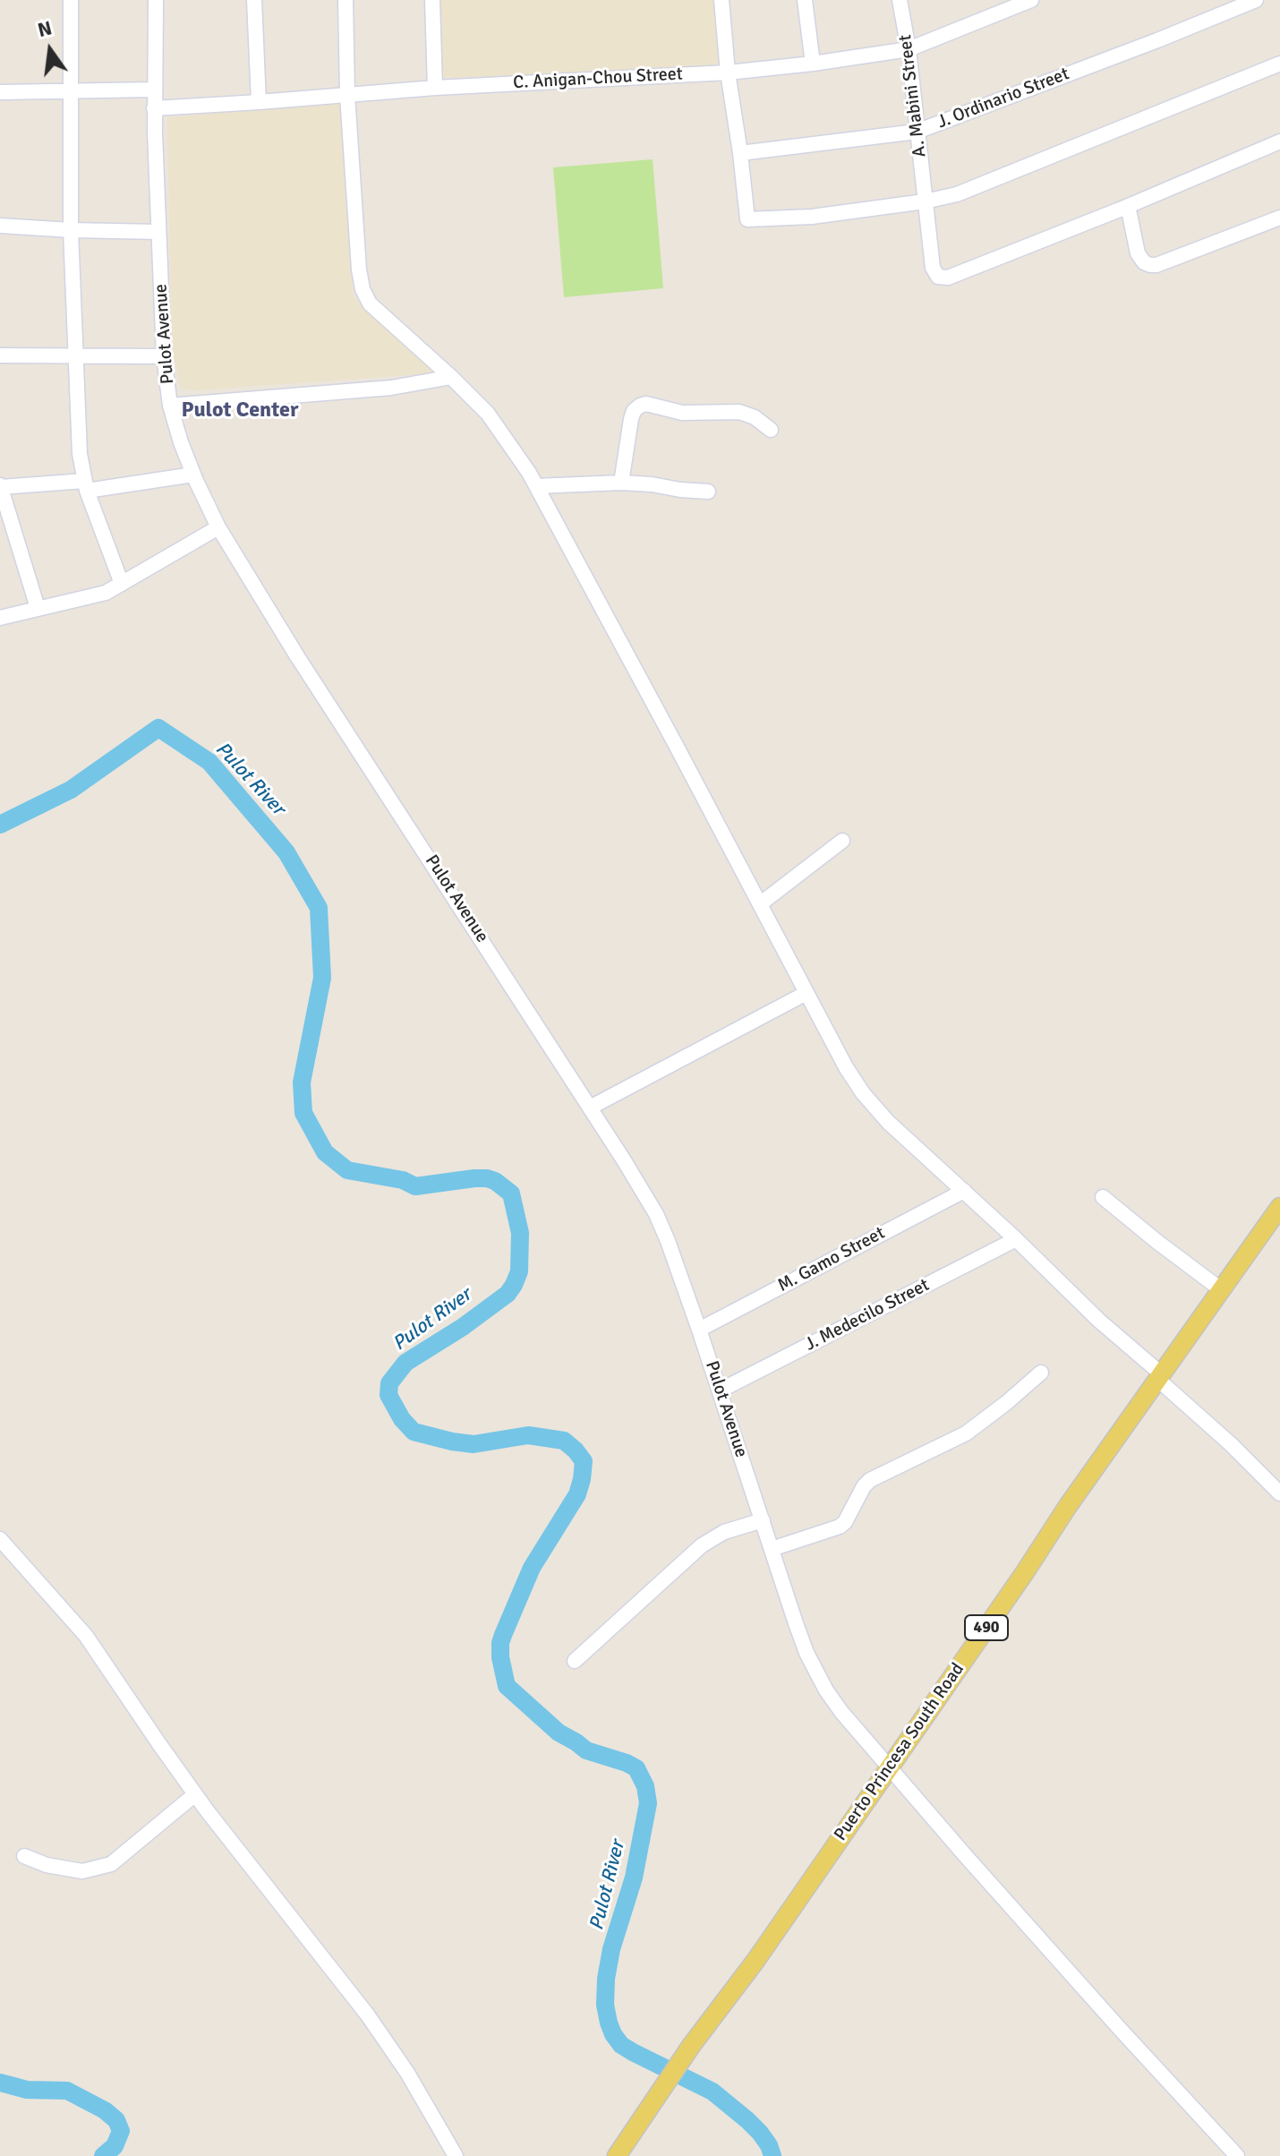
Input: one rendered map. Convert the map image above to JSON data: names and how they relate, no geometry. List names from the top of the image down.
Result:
{
  "streets": {
    "main road": ["490", "Puerto Princesa South Road"],
    "street": [
      "C. Anigan-Chou Street",
      "A. Mabini Street",
      "J. Ordinario Street",
      "Pulot Avenue",
      "M. Gamo Street",
      "J. Medecilo Street"
    ]
  },
  "crossings": [
    ["C. Anigan-Chou Street", "A. Mabini Street"],
    ["C. Anigan-Chou Street", "Pulot Avenue"],
    ["A. Mabini Street", "J. Ordinario Street"],
    ["Pulot Avenue", "M. Gamo Street"],
    ["Pulot Avenue", "J. Medecilo Street"],
    ["Pulot Avenue", "Puerto Princesa South Road"]
  ],
  "districts": ["Pulot Center"],
  "water": ["Pulot River"],
  "north": "top"
}
